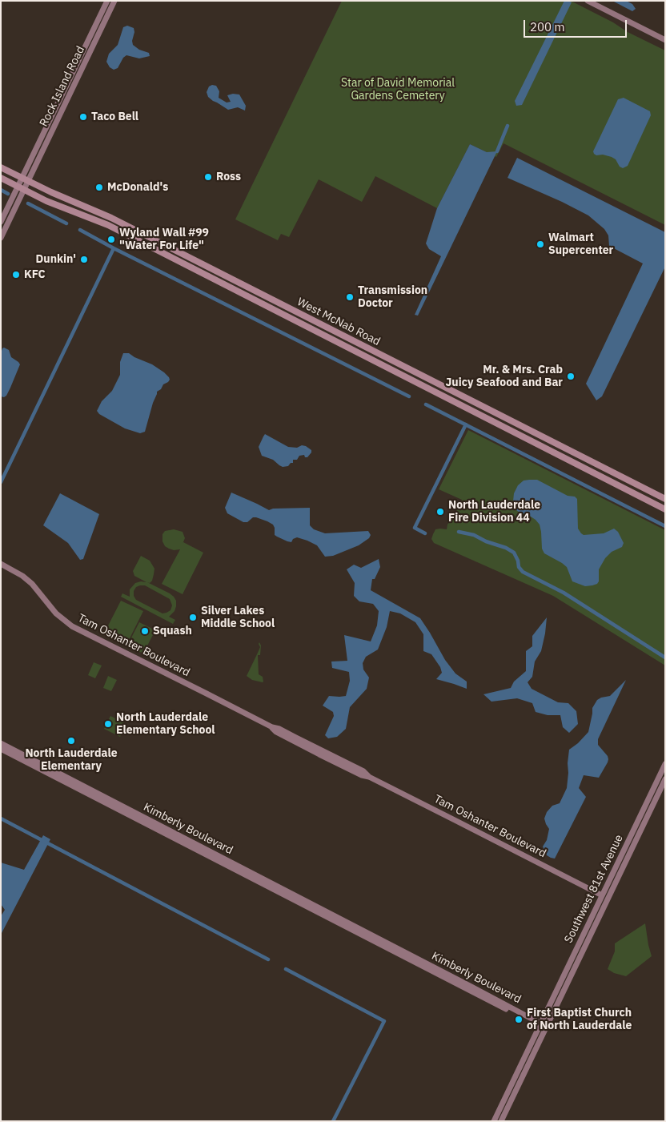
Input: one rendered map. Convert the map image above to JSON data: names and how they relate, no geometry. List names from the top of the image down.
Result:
{
  "streets": {
    "main road": ["West McNab Road"],
    "street": [
      "Rock Island Road",
      "Tam Oshanter Boulevard",
      "Kimberly Boulevard",
      "Southwest 81st Avenue"
    ]
  },
  "crossings": [
    ["Rock Island Road", "West McNab Road"],
    ["Tam Oshanter Boulevard", "Southwest 81st Avenue"],
    ["Kimberly Boulevard", "Southwest 81st Avenue"]
  ],
  "parks": ["Star of David Memorial Gardens Cemetery"],
  "places": [
    "Taco Bell",
    "Ross",
    "McDonald's",
    "Wyland Wall #99 \"Water For Life\"",
    "Walmart Supercenter",
    "Dunkin'",
    "KFC",
    "Transmission Doctor",
    "Mr. & Mrs. Crab Juicy Seafood and Bar",
    "North Lauderdale Fire Division 44",
    "Silver Lakes Middle School",
    "Squash",
    "North Lauderdale Elementary School",
    "North Lauderdale Elementary",
    "First Baptist Church of North Lauderdale"
  ],
  "scale_bar": "200 m"
}
